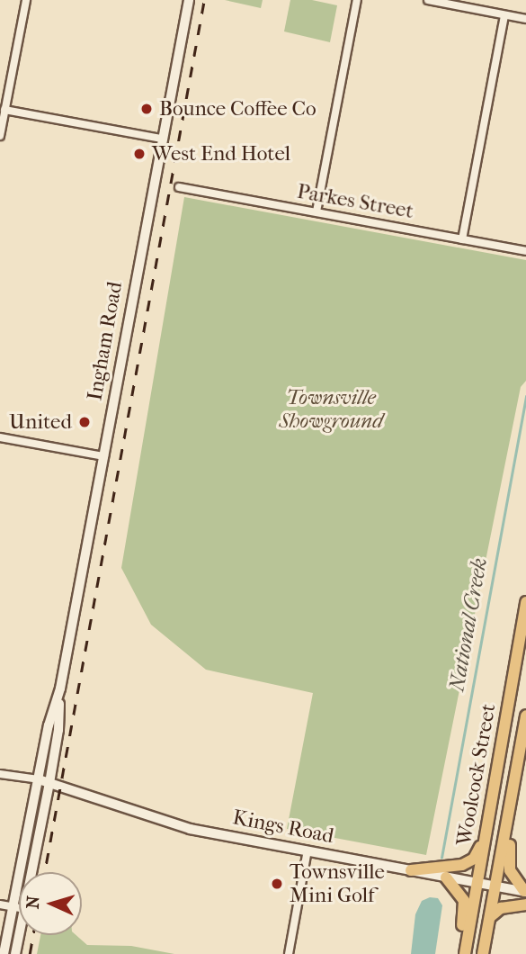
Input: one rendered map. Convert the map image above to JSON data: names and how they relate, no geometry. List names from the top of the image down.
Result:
{
  "streets": {
    "main road": ["Ingham Road", "Woolcock Street", "Kings Road"],
    "street": ["Parkes Street"]
  },
  "crossings": [
    ["Ingham Road", "Kings Road"],
    ["Woolcock Street", "Kings Road"]
  ],
  "water": ["National Creek"],
  "parks": ["Townsville Showground"],
  "places": [
    "Bounce Coffee Co",
    "West End Hotel",
    "United",
    "Townsville Mini Golf"
  ],
  "north": "left"
}
